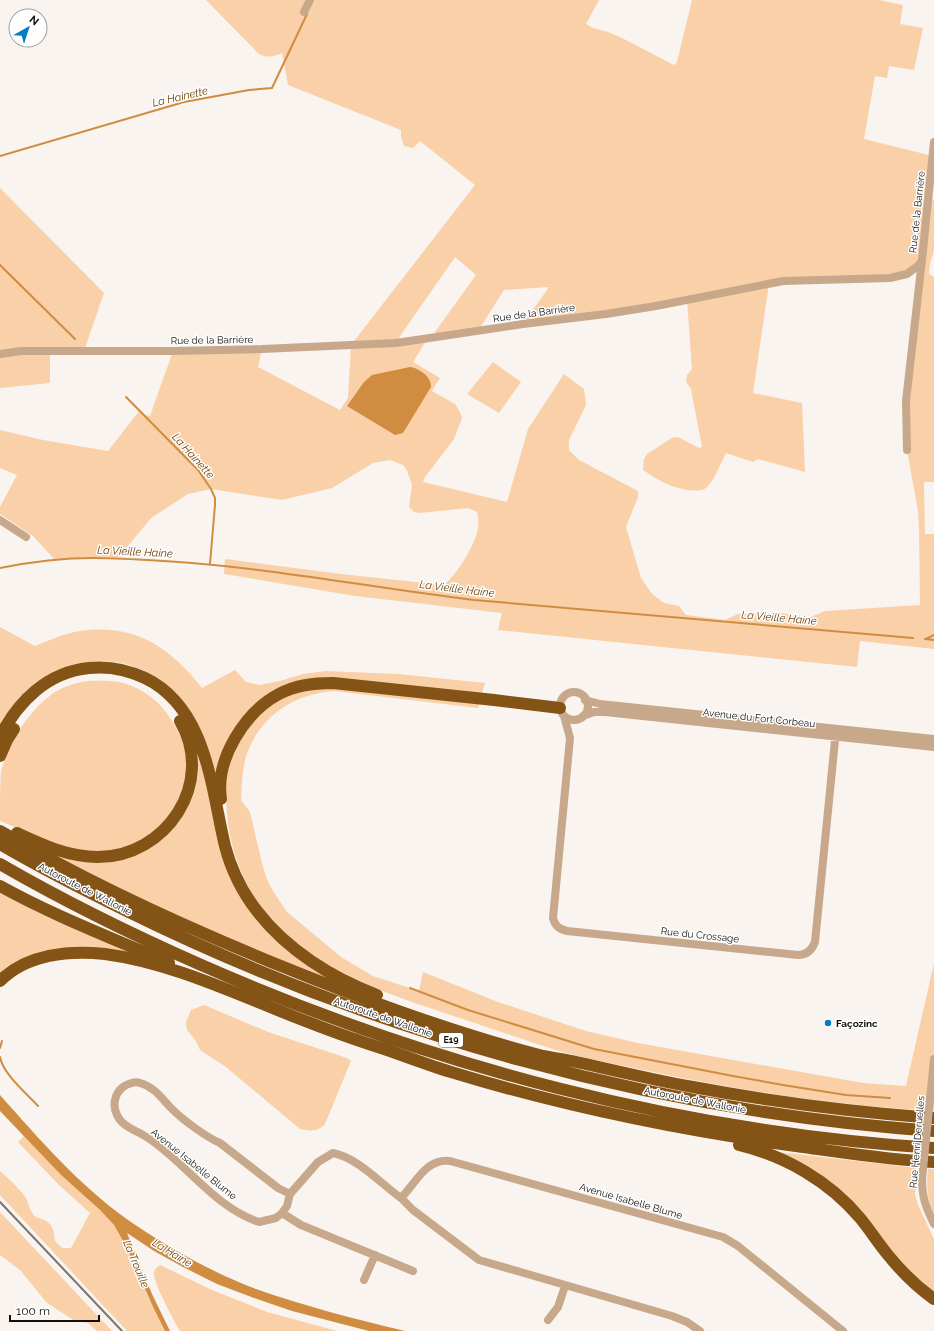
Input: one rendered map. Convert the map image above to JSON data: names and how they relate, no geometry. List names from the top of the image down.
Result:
{
  "streets": {
    "highway": ["Autoroute de Wallonie", "E19"],
    "street": [
      "Rue de la Barrière",
      "Avenue du Fort Corbeau",
      "Rue du Crossage",
      "Rue Henri Deruelles",
      "Avenue Isabelle Blume"
    ]
  },
  "crossings": [
    ["Avenue du Fort Corbeau", "Rue du Crossage"]
  ],
  "water": [
    "La Hainette",
    "La Vieille Haine",
    "La Haine",
    "La Trouille"
  ],
  "places": ["Façozinc"],
  "scale_bar": "100 m",
  "north": "top right"
}
